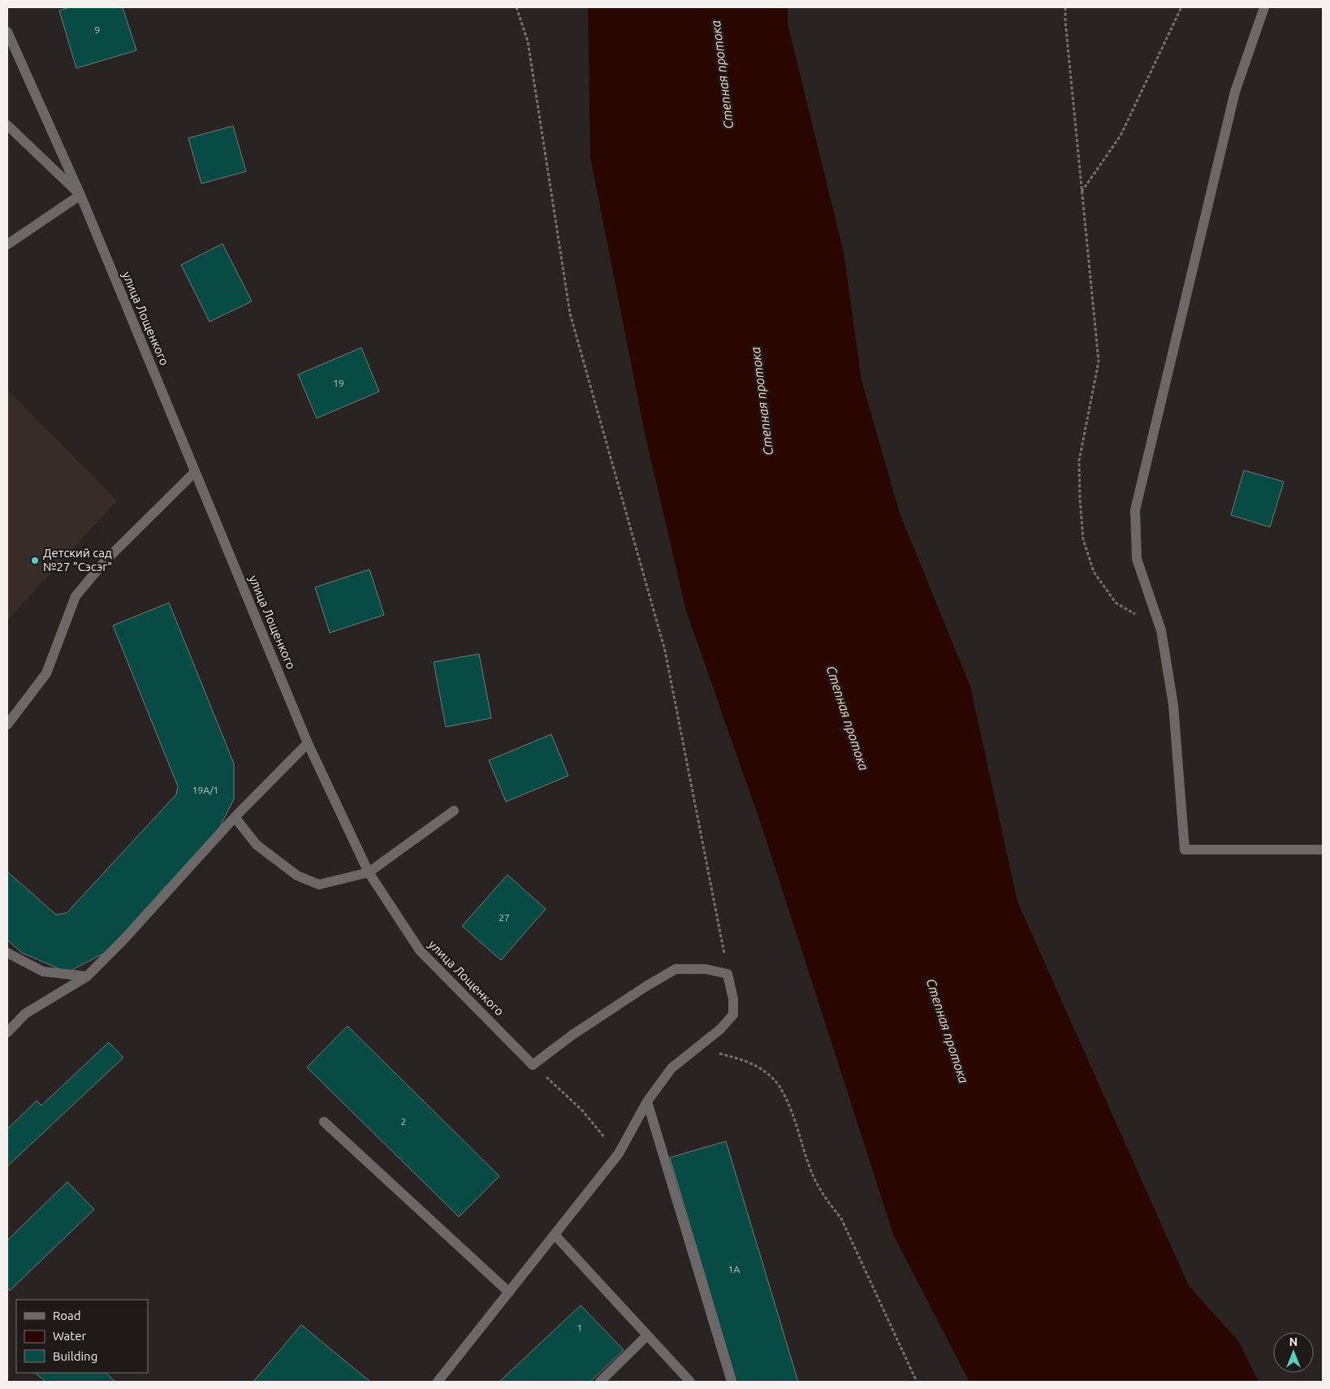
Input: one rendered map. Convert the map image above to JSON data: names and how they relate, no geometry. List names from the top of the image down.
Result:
{
  "streets": {
    "street": ["улица Лощенкого"]
  },
  "water": ["Степная протока"],
  "places": ["Детский сад №27 \"Сэсэг\""],
  "house_numbers": [
    "9",
    "19",
    "19А/1",
    "27",
    "2",
    "1А",
    "1"
  ],
  "legend": ["Road", "Water", "Building"],
  "north": "top"
}
